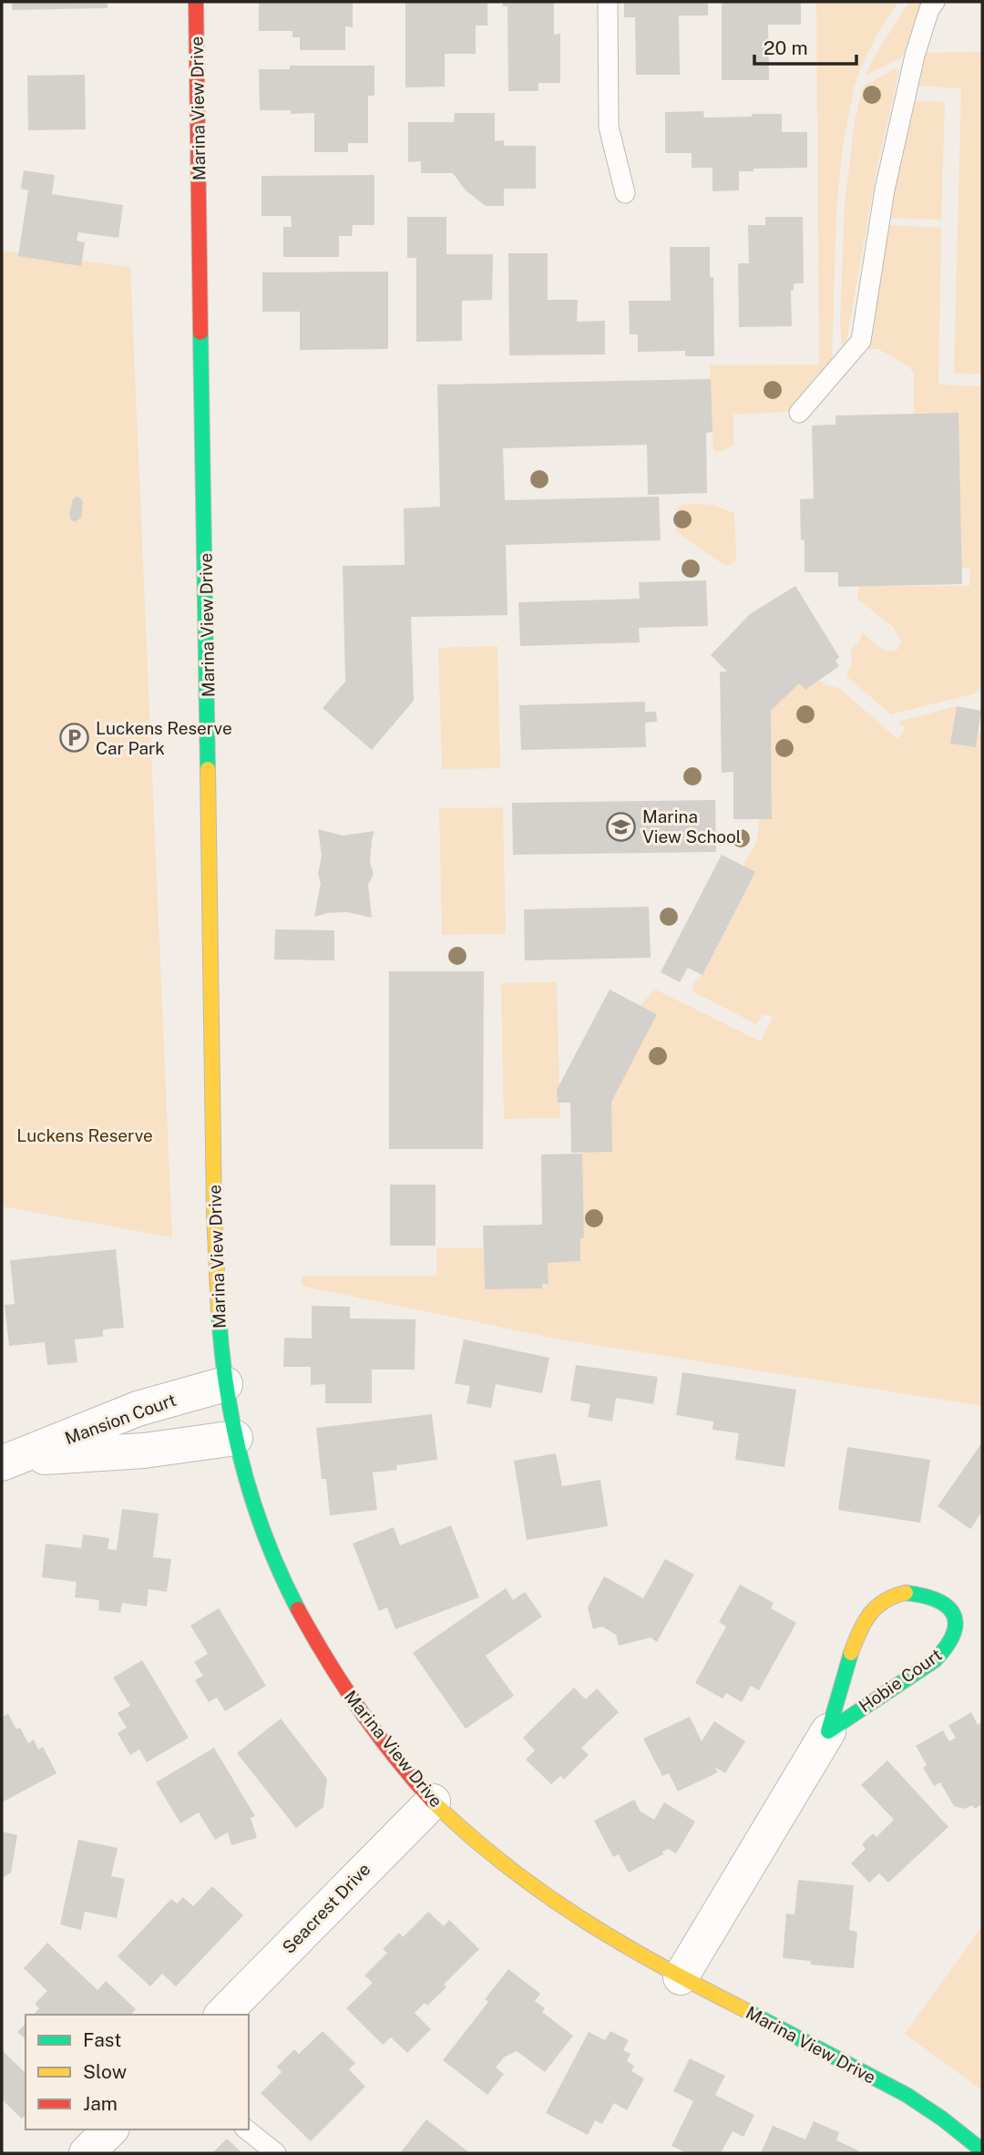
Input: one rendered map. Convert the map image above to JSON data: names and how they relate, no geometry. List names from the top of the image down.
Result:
{
  "streets": {
    "street": [
      "Marina View Drive",
      "Mansion Court",
      "Hobie Court",
      "Seacrest Drive"
    ]
  },
  "crossings": [
    ["Marina View Drive", "Mansion Court"],
    ["Marina View Drive", "Hobie Court"],
    ["Marina View Drive", "Seacrest Drive"]
  ],
  "parks": ["Luckens Reserve"],
  "places": {
    "parking": ["Luckens Reserve Car Park"],
    "school or university": ["Marina View School"]
  },
  "legend": ["Fast", "Slow", "Jam"],
  "scale_bar": "20 m"
}
